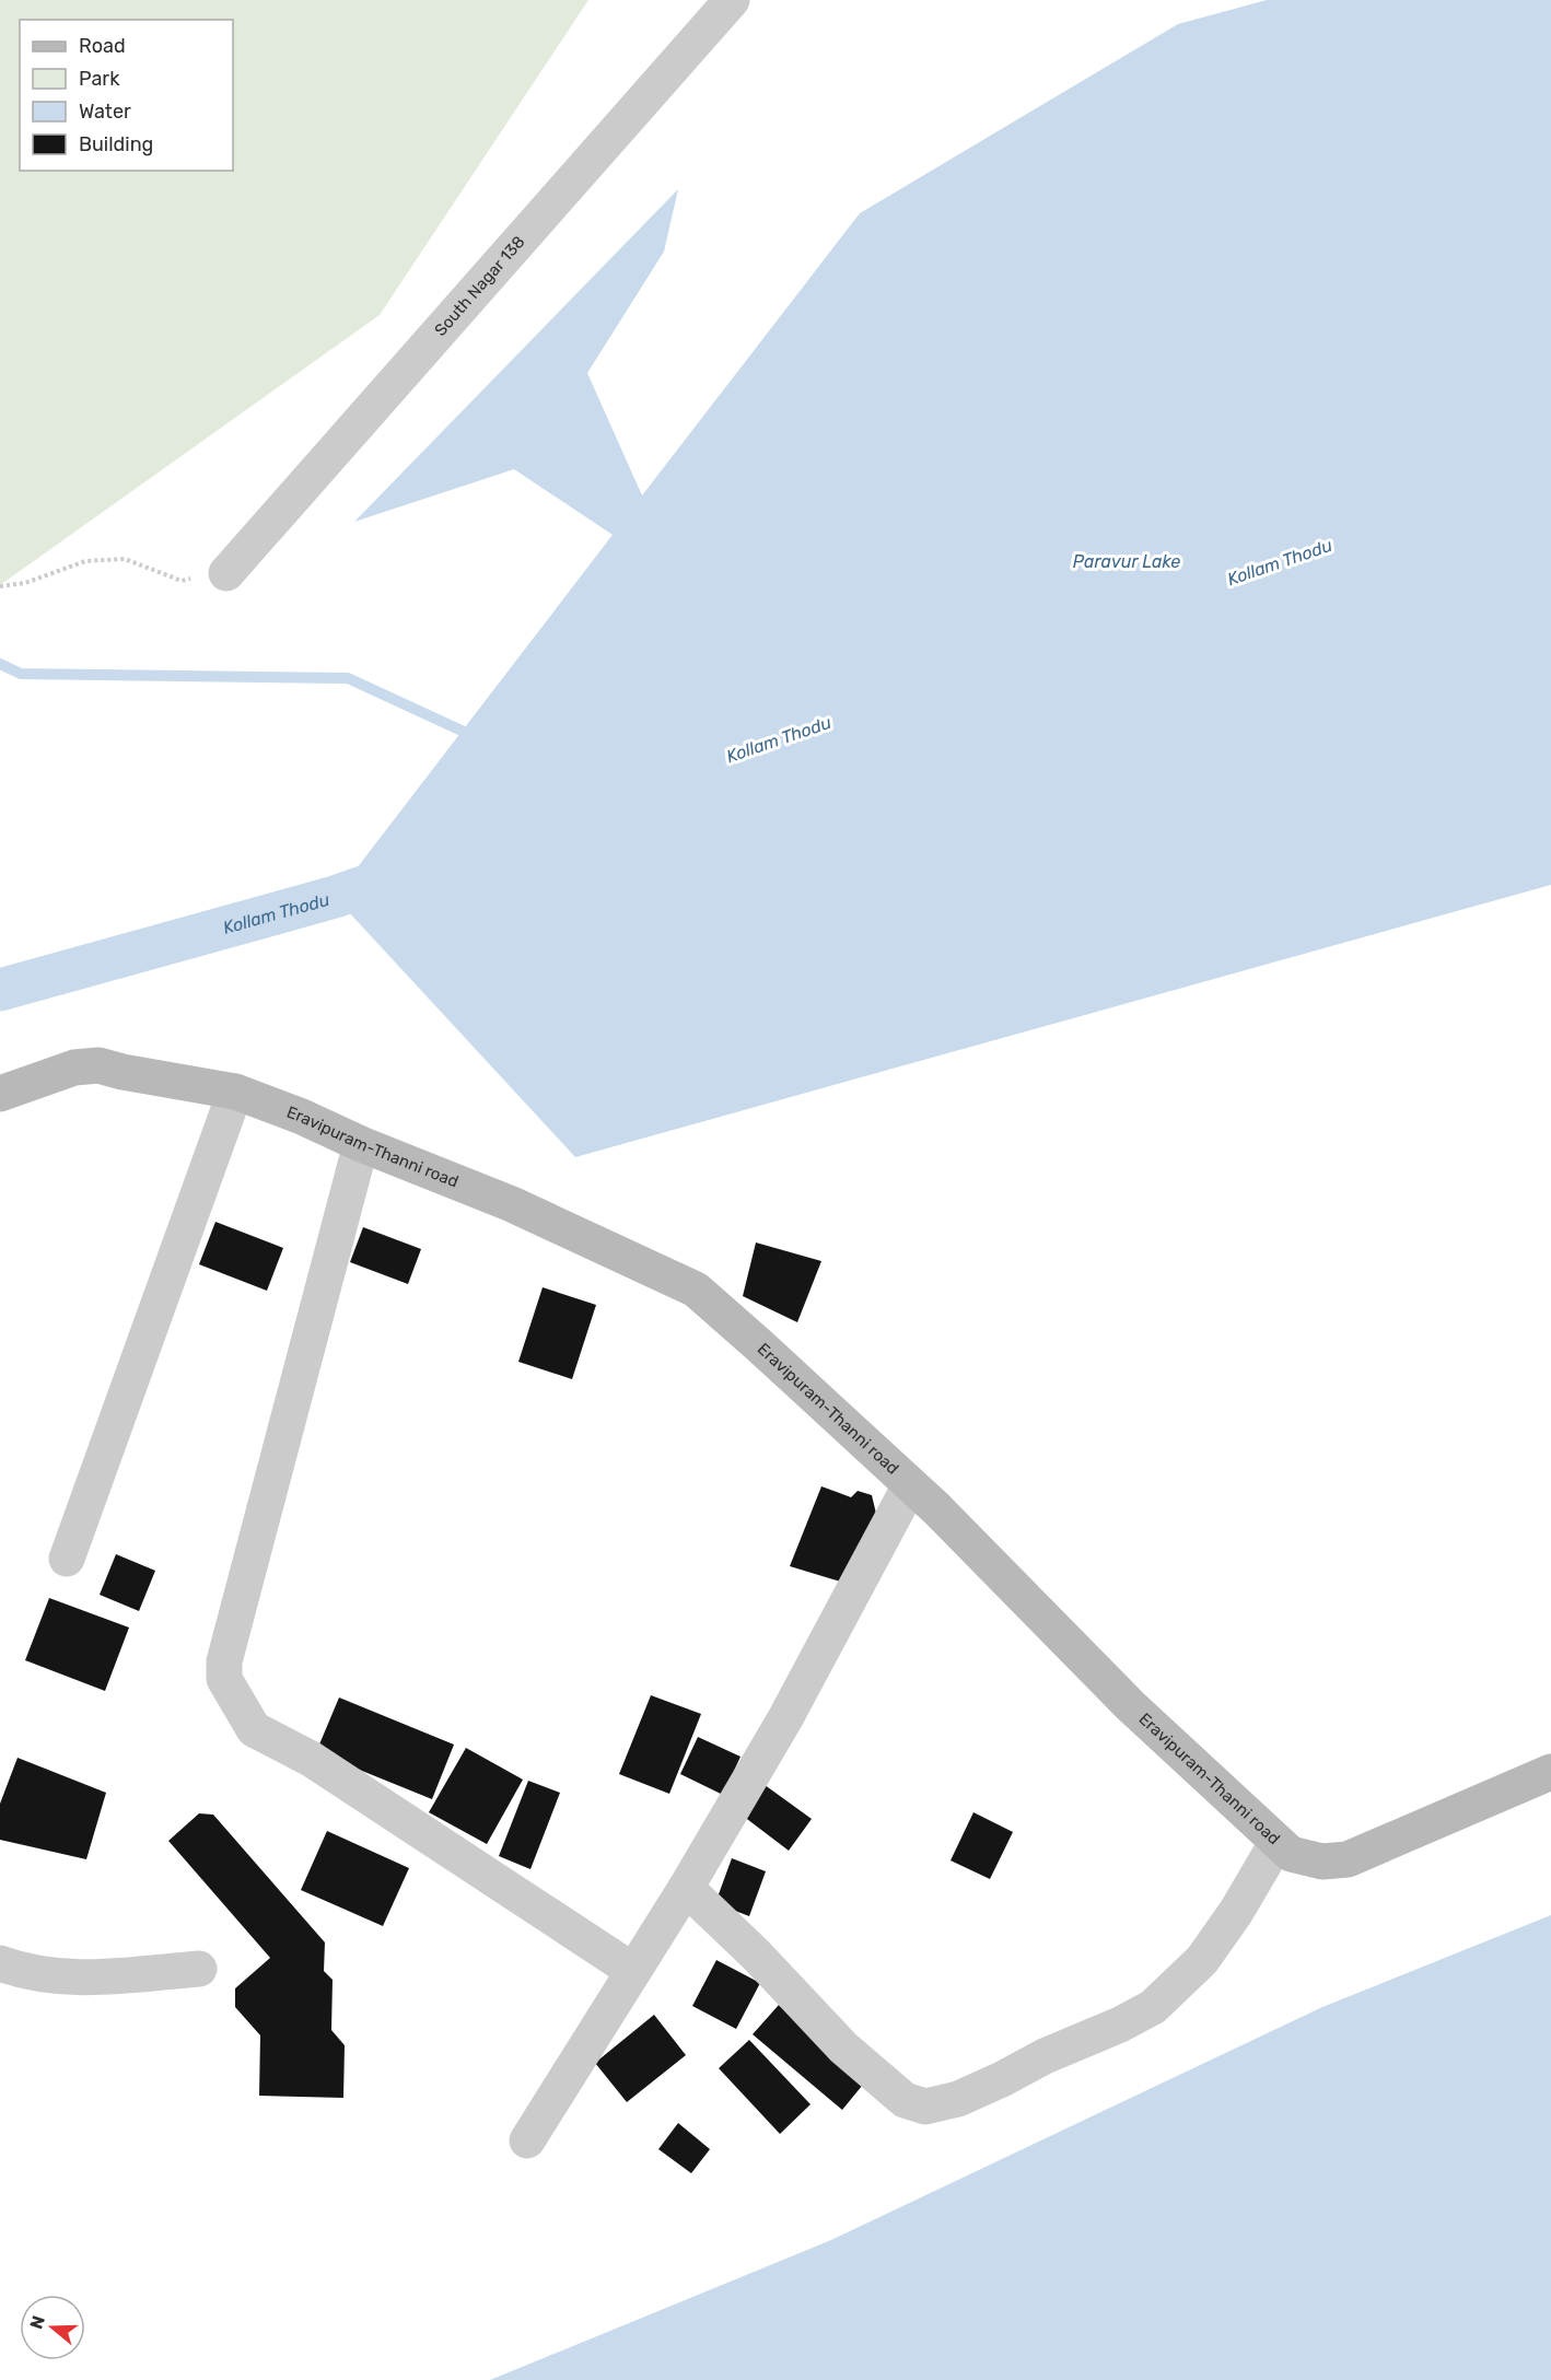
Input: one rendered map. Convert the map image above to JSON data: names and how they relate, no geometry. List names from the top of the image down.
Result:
{
  "streets": {
    "main road": ["Eravipuram-Thanni road"],
    "street": ["South Nagar 138"]
  },
  "water": ["Paravur Lake", "Kollam Thodu"],
  "legend": [
    "Road",
    "Park",
    "Water",
    "Building"
  ],
  "north": "left"
}
